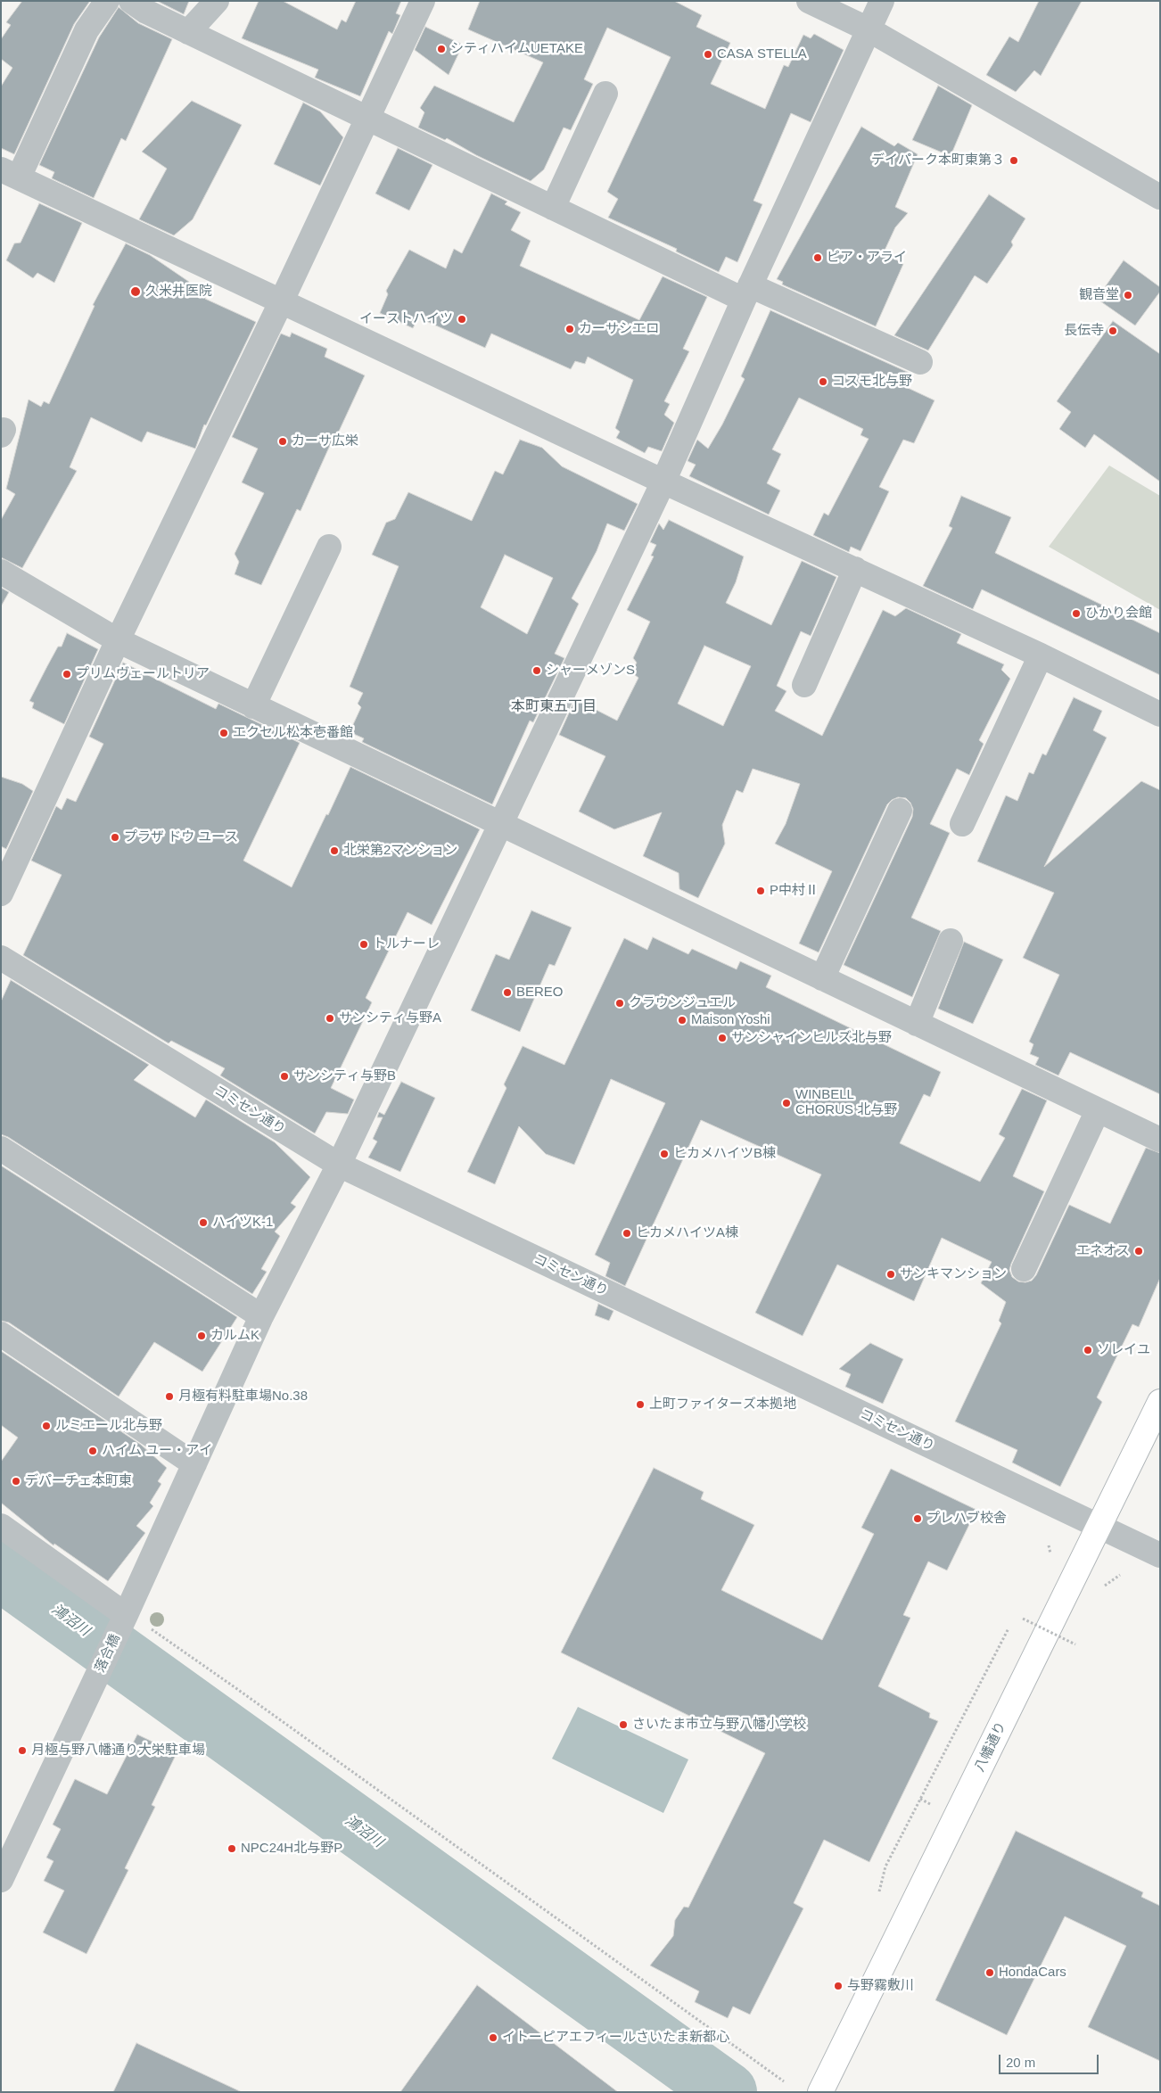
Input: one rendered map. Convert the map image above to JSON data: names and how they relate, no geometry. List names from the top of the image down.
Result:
{
  "streets": {
    "main road": ["八幡通り"],
    "street": ["コミセン通り", "落合橋"]
  },
  "crossings": [
    ["コミセン通り", "落合橋"],
    ["コミセン通り", "八幡通り"]
  ],
  "districts": ["本町東五丁目"],
  "water": ["鴻沼川"],
  "places": [
    "シティハイムUETAKE",
    "CASA STELLA",
    "デイパーク本町東第３",
    "ピア・アライ",
    "久米井医院",
    "観音堂",
    "イーストハイツ",
    "カーサシエロ",
    "長伝寺",
    "コスモ北与野",
    "カーサ広栄",
    "ひかり会館",
    "シャーメゾンS",
    "プリムヴェールトリア",
    "エクセル松本壱番館",
    "プラザ ドウ ユース",
    "北栄第2マンション",
    "P中村Ⅱ",
    "トルナーレ",
    "BEREO",
    "クラウンジュエル",
    "サンシティ与野A",
    "Maison Yoshi",
    "サンシャインヒルズ北与野",
    "サンシティ与野B",
    "WINBELL CHORUS 北与野",
    "ヒカメハイツB棟",
    "ハイツK-1",
    "ヒカメハイツA棟",
    "エネオス",
    "サンキマンション",
    "カルムK",
    "ソレイユ",
    "月極有料駐車場No.38",
    "上町ファイターズ本拠地",
    "ルミエール北与野",
    "ハイム ユー・アイ",
    "デパーチェ本町東",
    "プレハブ校舎",
    "さいたま市立与野八幡小学校",
    "月極与野八幡通り大栄駐車場",
    "NPC24H北与野P",
    "HondaCars",
    "与野霧敷川",
    "イトーピアエフィールさいたま新都心"
  ],
  "scale_bar": "20 m"
}
